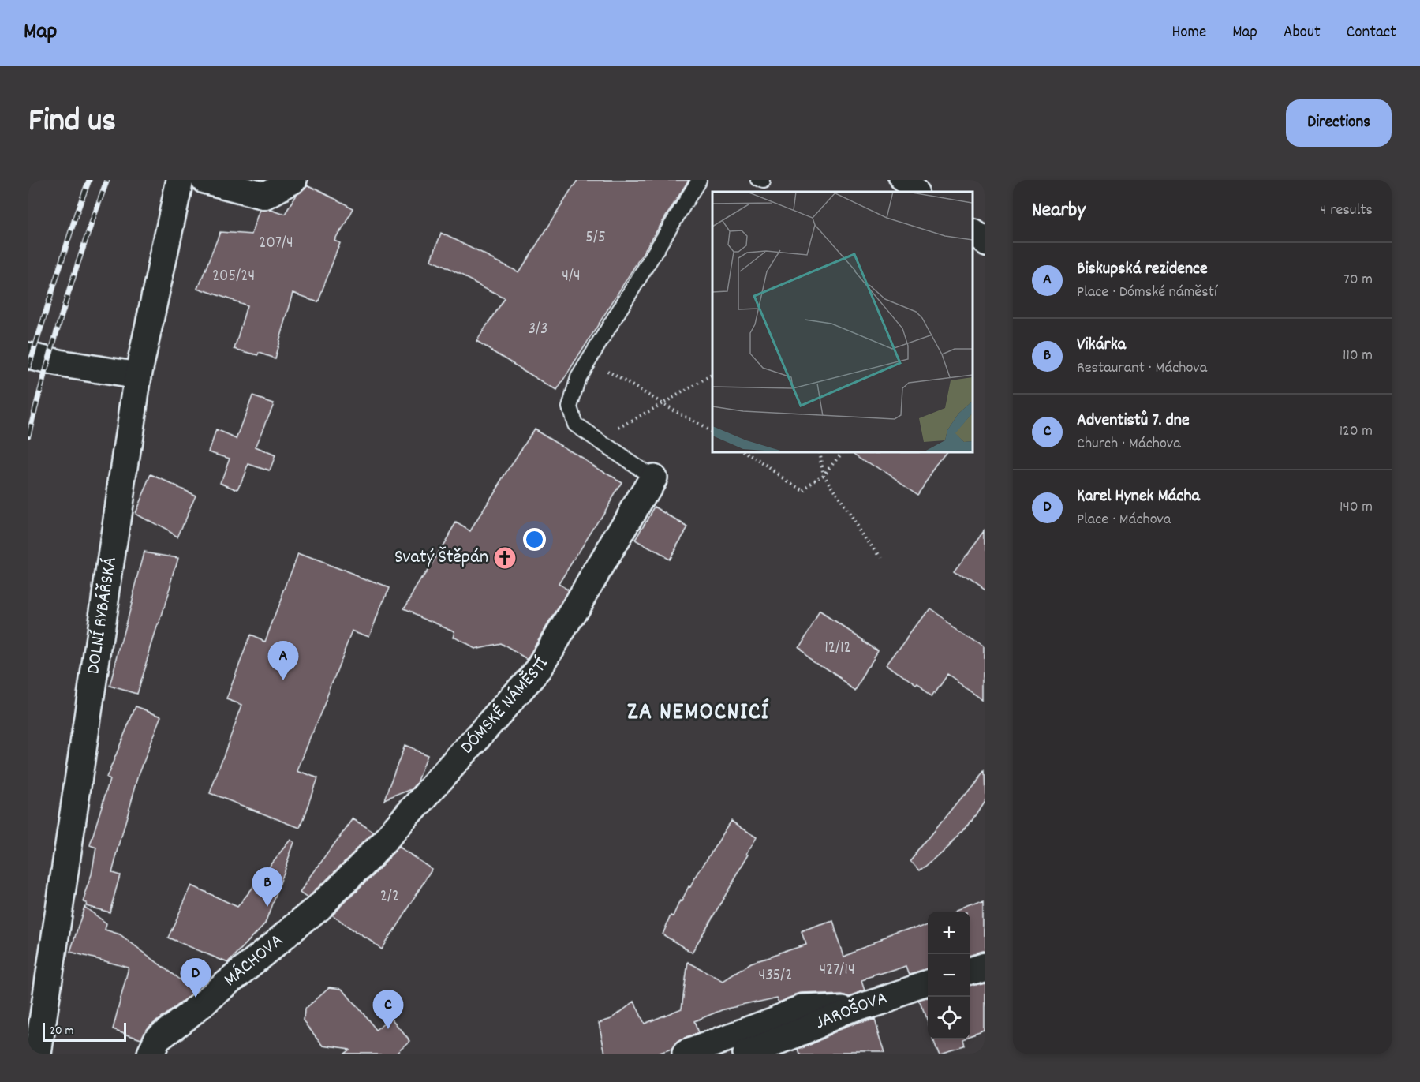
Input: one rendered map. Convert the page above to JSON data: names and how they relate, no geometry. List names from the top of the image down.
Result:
{
  "streets": {
    "street": [
      "DOLNÍ RYBÁŘSKÁ",
      "DÓMSKÉ NÁMĚSTÍ",
      "MÁCHOVA",
      "JAROŠOVA"
    ]
  },
  "crossings": [
    ["DÓMSKÉ NÁMĚSTÍ", "MÁCHOVA"]
  ],
  "districts": ["ZA NEMOCNICÍ"],
  "places": {
    "church": ["Svatý Štěpán"]
  },
  "house_numbers": [
    "5/5",
    "207/4",
    "205/24",
    "4/4",
    "3/3",
    "12/12",
    "2/2",
    "427/14",
    "435/2"
  ],
  "scale_bar": "20 m",
  "page": {
    "header": "Map",
    "nav": [
      "Home",
      "Map",
      "About",
      "Contact"
    ],
    "title": "Find us",
    "buttons": "Directions",
    "heading": ["Nearby", "4 results"],
    "list": [
      {
        "mark": "A",
        "name": "Biskupská rezidence",
        "note": "Place · Dómské náměstí",
        "value": "70 m"
      },
      {
        "mark": "B",
        "name": "Vikárka",
        "note": "Restaurant · Máchova",
        "value": "110 m"
      },
      {
        "mark": "C",
        "name": "Adventistů 7. dne",
        "note": "Church · Máchova",
        "value": "120 m"
      },
      {
        "mark": "D",
        "name": "Karel Hynek Mácha",
        "note": "Place · Máchova",
        "value": "140 m"
      }
    ],
    "pins": [
      "A",
      "B",
      "D",
      "C"
    ],
    "map_buttons": ["+", "−"],
    "scale": "20 m"
  }
}
